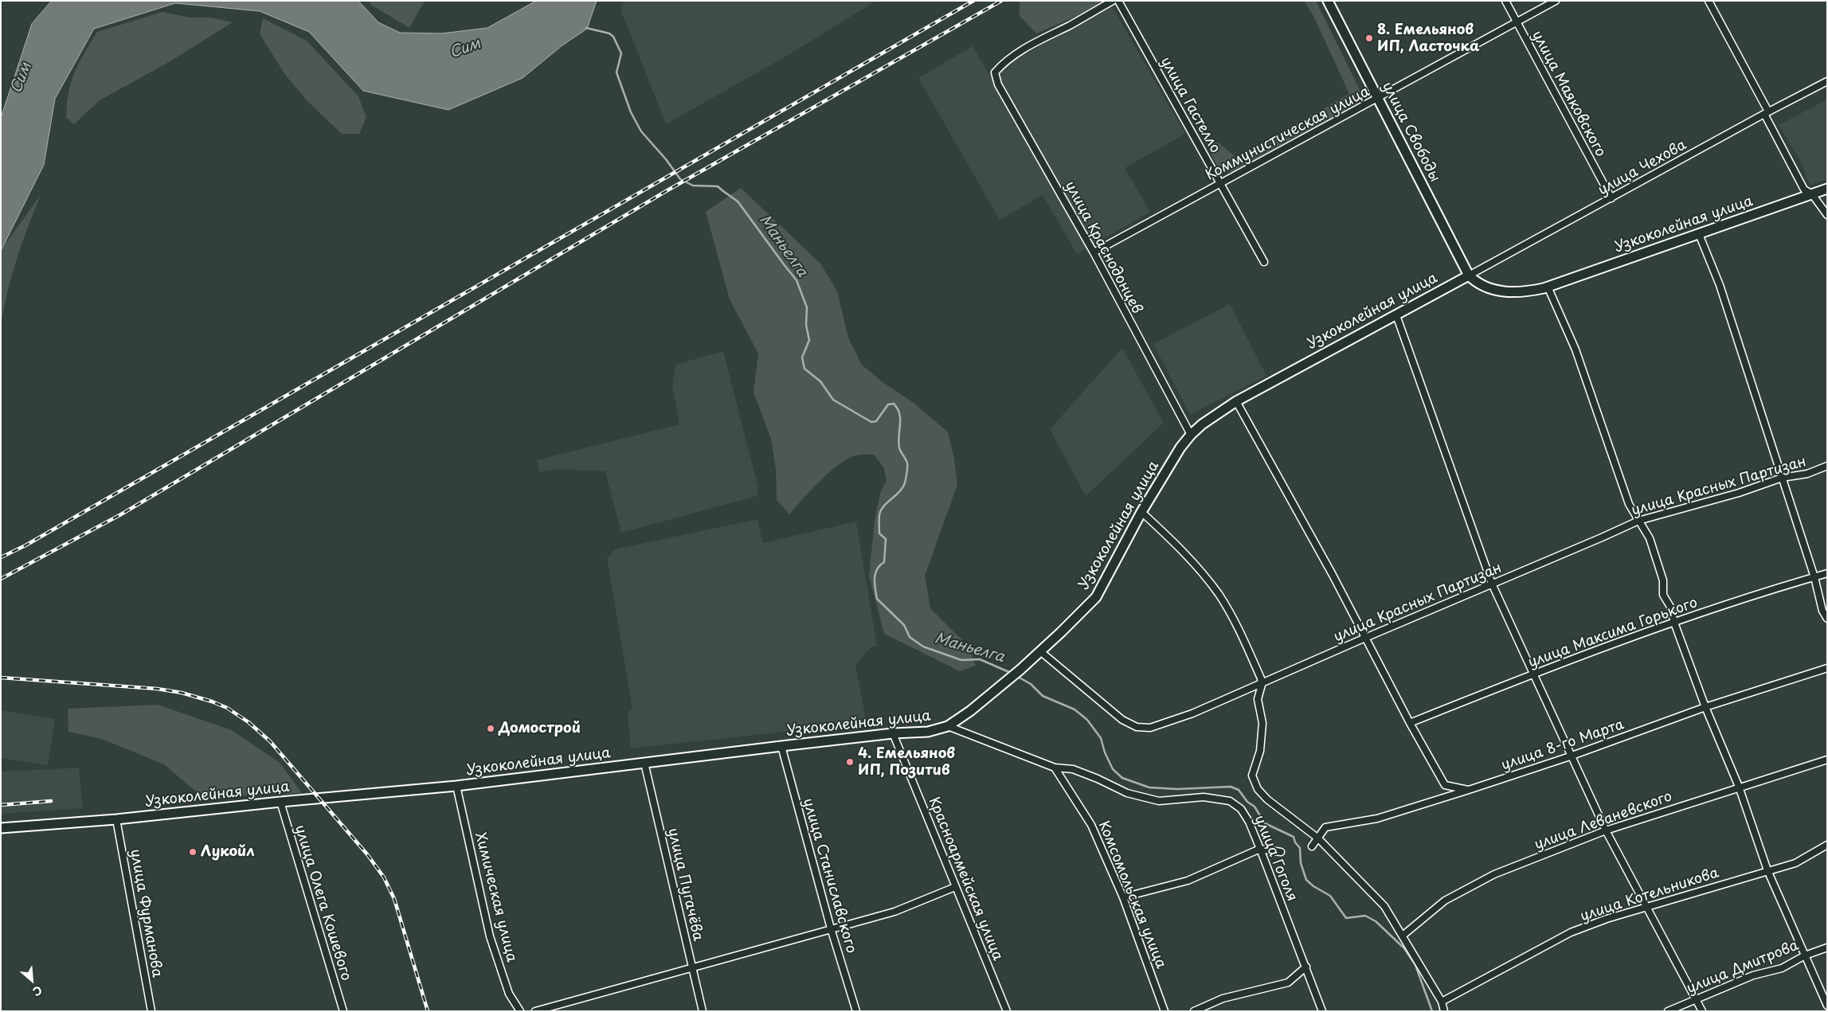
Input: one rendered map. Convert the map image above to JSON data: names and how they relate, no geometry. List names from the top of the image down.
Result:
{
  "streets": {
    "street": [
      "улица Маяковского",
      "улица Гастелло",
      "улица Свободы",
      "Коммунистическая улица",
      "улица Чехова",
      "Узкоколейная улица",
      "улица Краснодонцев",
      "улица Красных Партизан",
      "улица Максима Горького",
      "улица 8-го Марта",
      "улица Леваневского",
      "улица Гоголя",
      "улица Станиславского",
      "Красноармейская улица",
      "улица Пугачёва",
      "Комсомольская улица",
      "улица Котельникова",
      "Химическая улица",
      "улица Олега Кошевого",
      "улица Фурманова",
      "улица Дмитрова"
    ]
  },
  "crossings": [
    ["улица Маяковского", "Коммунистическая улица"],
    ["улица Маяковского", "улица Чехова"],
    ["улица Гастелло", "Коммунистическая улица"],
    ["улица Свободы", "Коммунистическая улица"],
    ["улица Свободы", "улица Чехова"],
    ["улица Свободы", "Узкоколейная улица"],
    ["Коммунистическая улица", "улица Краснодонцев"],
    ["улица Чехова", "Узкоколейная улица"],
    ["Узкоколейная улица", "улица Краснодонцев"],
    ["Узкоколейная улица", "улица Красных Партизан"],
    ["Узкоколейная улица", "улица Станиславского"],
    ["Узкоколейная улица", "Красноармейская улица"],
    ["Узкоколейная улица", "улица Пугачёва"],
    ["Узкоколейная улица", "Химическая улица"],
    ["Узкоколейная улица", "улица Олега Кошевого"],
    ["Узкоколейная улица", "улица Фурманова"],
    ["улица Гоголя", "Комсомольская улица"]
  ],
  "water": ["Сим", "Маньелга"],
  "places": [
    "8. Емельянов ИП, Ласточка",
    "Домострой",
    "4. Емельянов ИП, Позитив",
    "Лукойл"
  ],
  "north": "bottom right"
}
